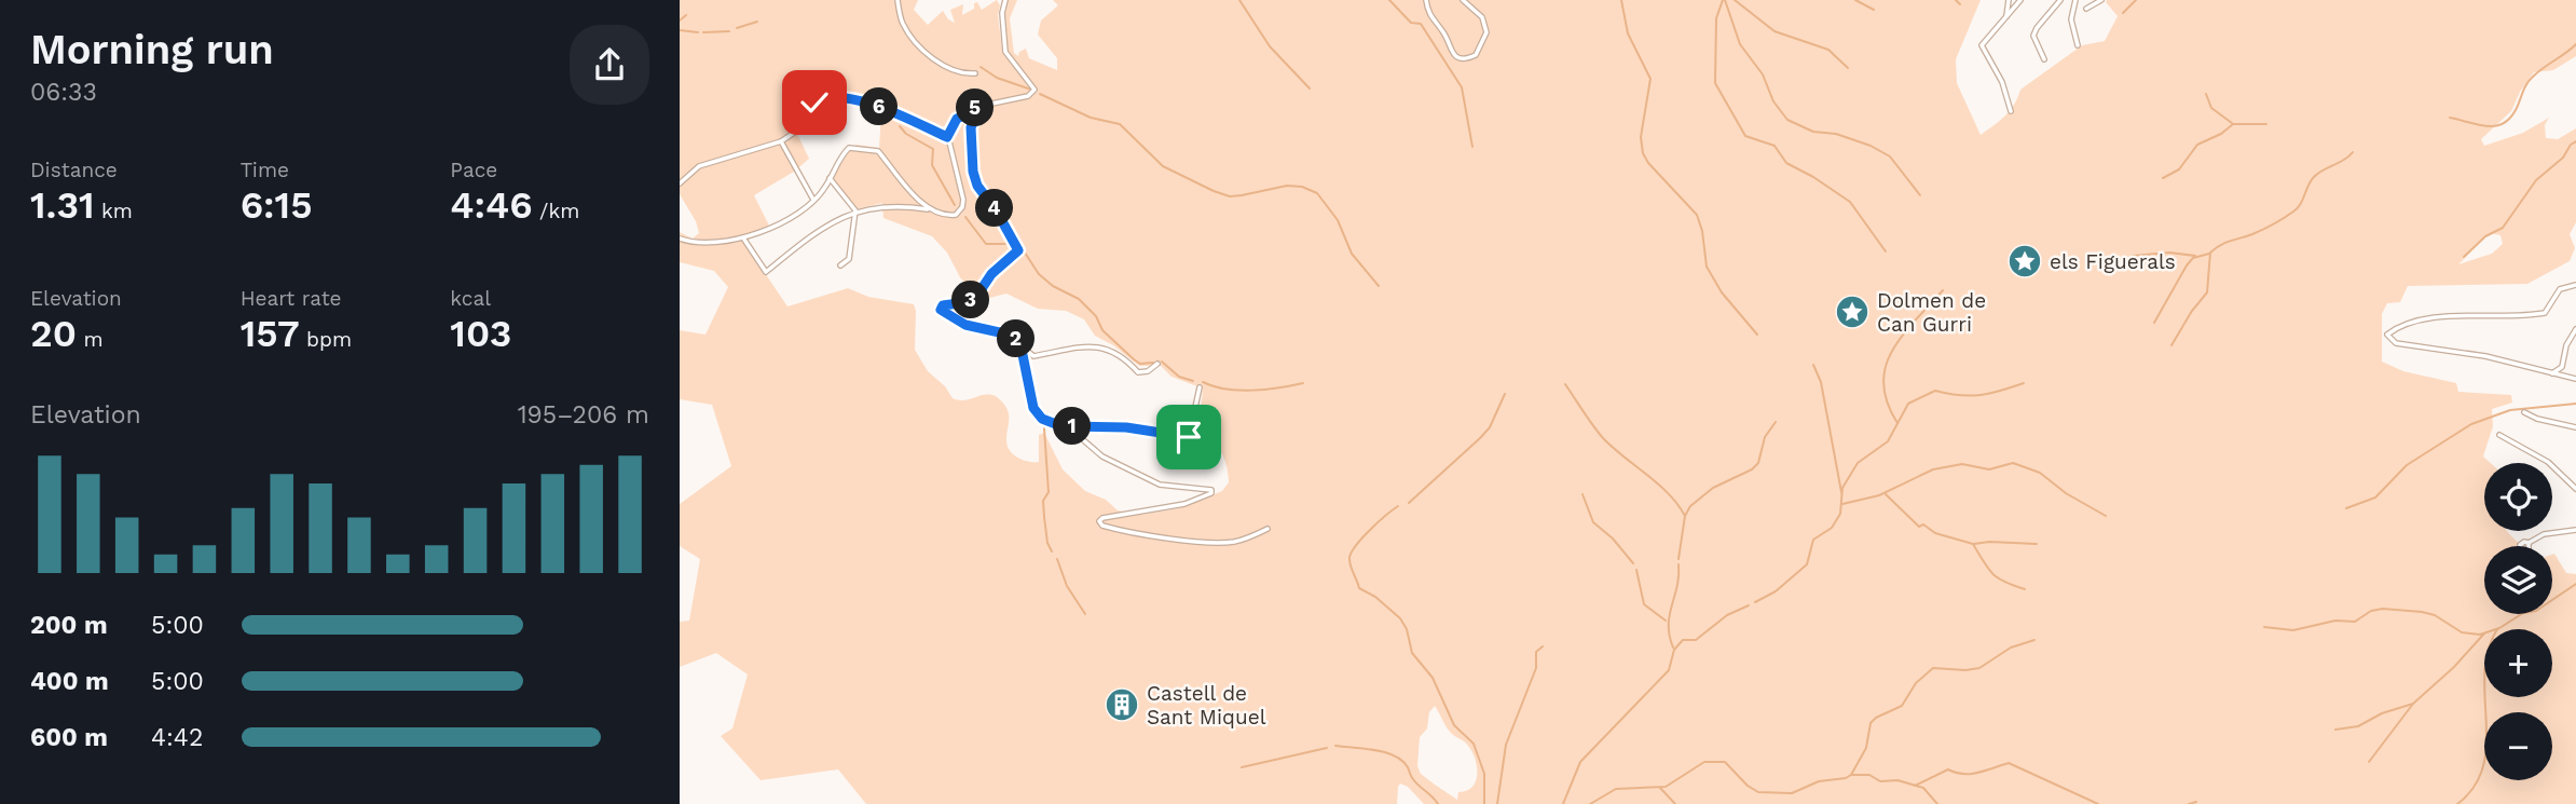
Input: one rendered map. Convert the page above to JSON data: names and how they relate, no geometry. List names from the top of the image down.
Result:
{
  "places": {
    "place": ["els Figuerals", "Dolmen de Can Gurri"],
    "building": ["Castell de Sant Miquel"]
  },
  "page": {
    "heading": ["Morning run", "06:33"],
    "pins": [
      "6",
      "5",
      "4",
      "3",
      "2",
      "1"
    ],
    "stats": [
      ["Distance", "1.31 km"],
      ["Time", "6:15"],
      ["Pace", "4:46 /km"],
      ["Elevation", "20 m"],
      ["Heart rate", "157 bpm"],
      ["kcal", "103"]
    ],
    "chart": ["Elevation", "195–206 m"],
    "map_buttons": ["+", "−"],
    "list": [
      {
        "name": "200 m",
        "note": "5:00"
      },
      {
        "name": "400 m",
        "note": "5:00"
      },
      {
        "name": "600 m",
        "note": "4:42"
      }
    ]
  }
}
